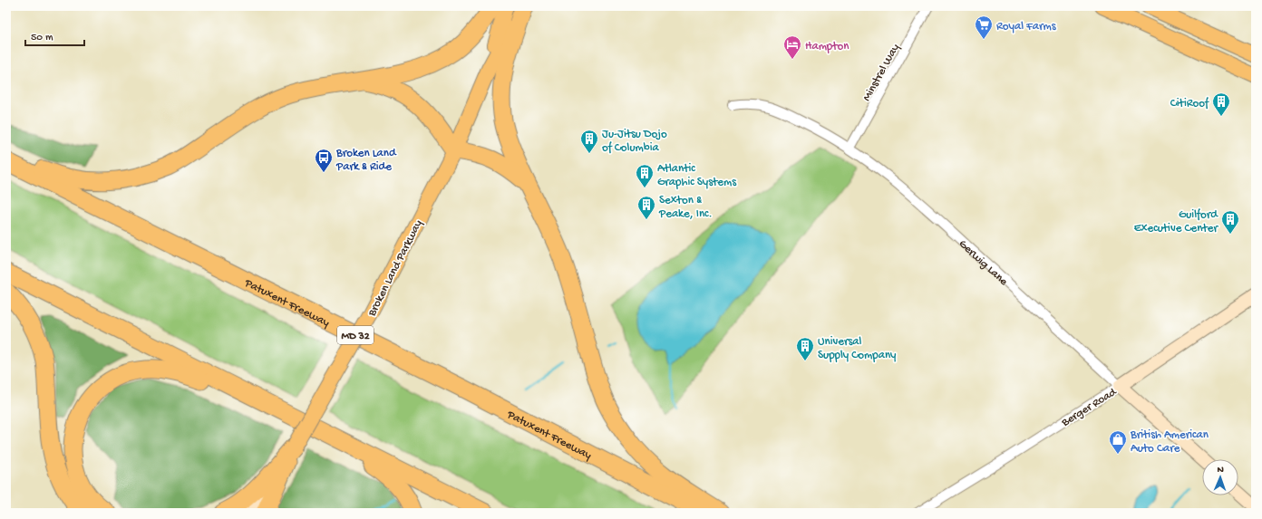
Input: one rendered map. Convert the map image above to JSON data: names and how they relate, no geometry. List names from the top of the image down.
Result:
{
  "streets": {
    "highway": ["Patuxent Freeway", "MD 32"],
    "main road": ["Broken Land Parkway"],
    "street": ["Minstrel Way", "Gerwig Lane", "Berger Road"]
  },
  "crossings": [
    ["Minstrel Way", "Gerwig Lane"],
    ["Gerwig Lane", "Berger Road"]
  ],
  "places": {
    "supermarket": ["Royal Farms"],
    "hotel": ["Hampton"],
    "building": [
      "CitiRoof",
      "Ju-Jitsu Dojo of Columbia",
      "Atlantic Graphic Systems",
      "Sexton & Peake, Inc.",
      "Guilford Executive Center",
      "Universal Supply Company"
    ],
    "bus stop": ["Broken Land Park & Ride"],
    "shop": ["British American Auto Care"]
  },
  "scale_bar": "50 m",
  "north": "top"
}
